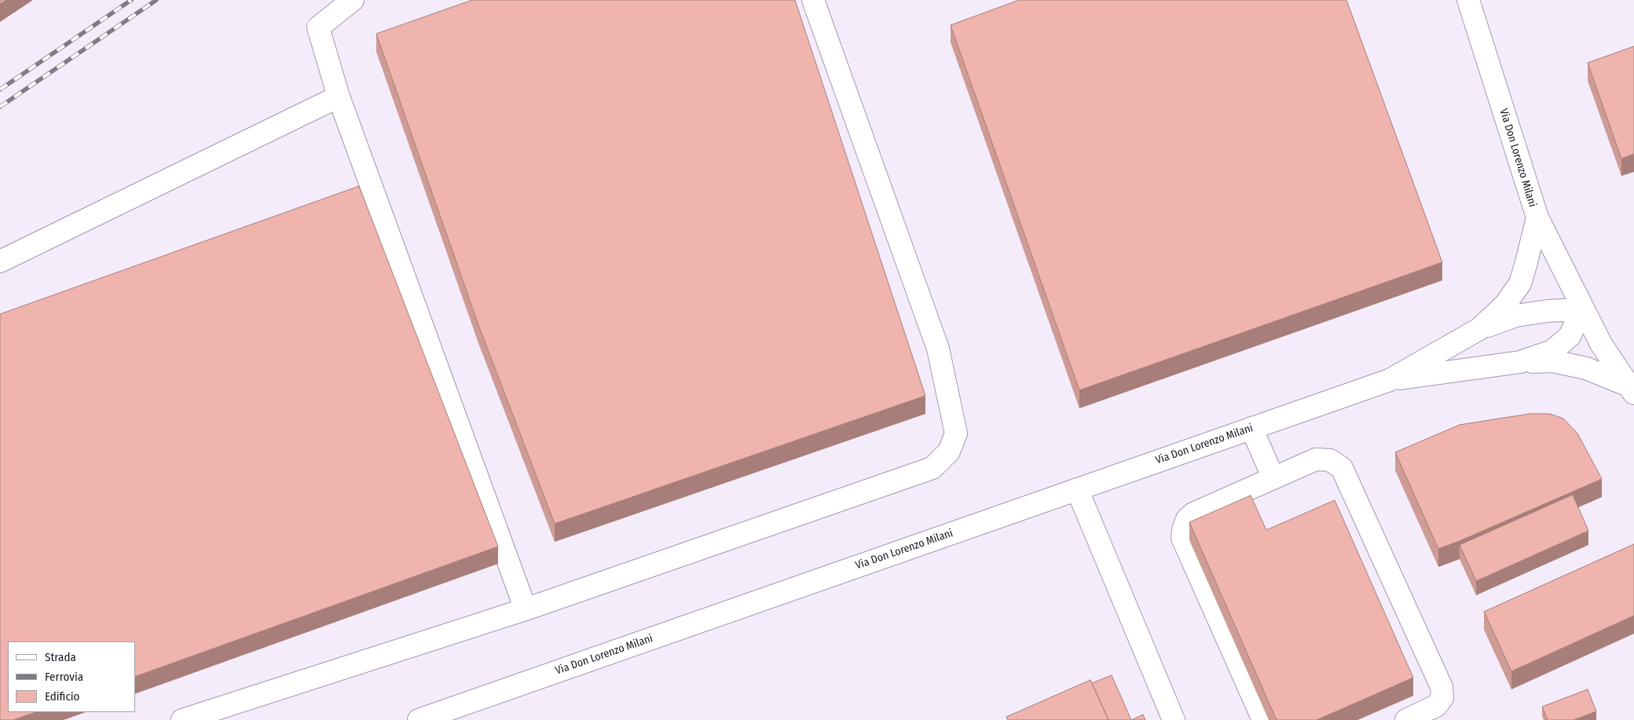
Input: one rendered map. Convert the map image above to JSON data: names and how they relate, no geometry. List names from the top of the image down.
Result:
{
  "streets": {
    "street": ["Via Don Lorenzo Milani"]
  },
  "legend": ["Strada", "Ferrovia", "Edificio"]
}
